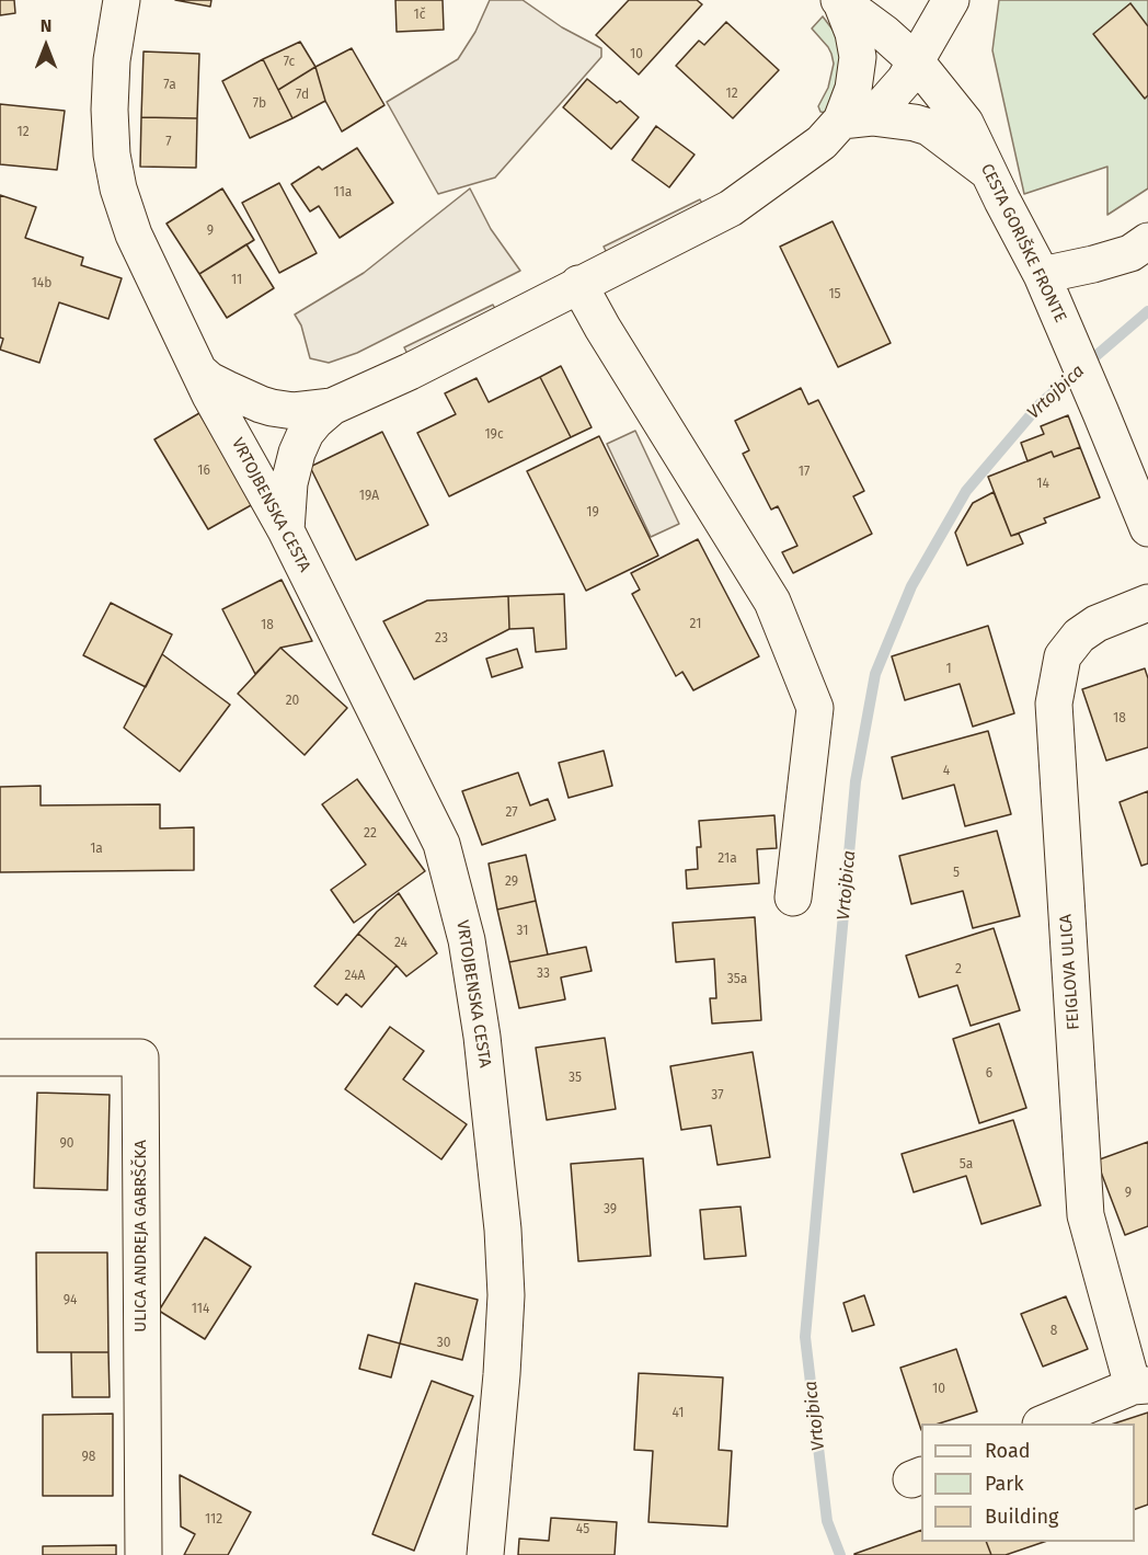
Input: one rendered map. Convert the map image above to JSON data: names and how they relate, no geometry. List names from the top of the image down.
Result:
{
  "streets": {
    "street": [
      "CESTA GORIŠKE FRONTE",
      "VRTOJBENSKA CESTA",
      "FEIGLOVA ULICA",
      "ULICA ANDREJA GABRŠČKA"
    ]
  },
  "water": ["Vrtojbica"],
  "house_numbers": [
    "1č",
    "10",
    "7c",
    "7a",
    "12",
    "7d",
    "7b",
    "12",
    "7",
    "11a",
    "9",
    "11",
    "14b",
    "15",
    "19c",
    "16",
    "17",
    "14",
    "19A",
    "19",
    "21",
    "18",
    "23",
    "1",
    "20",
    "18",
    "4",
    "27",
    "22",
    "1a",
    "21a",
    "5",
    "29",
    "31",
    "24",
    "2",
    "33",
    "24A",
    "35a",
    "6",
    "35",
    "37",
    "90",
    "5a",
    "9",
    "39",
    "94",
    "114",
    "8",
    "30",
    "10",
    "41",
    "98",
    "112",
    "45"
  ],
  "legend": ["Road", "Park", "Building"],
  "north": "top"
}
